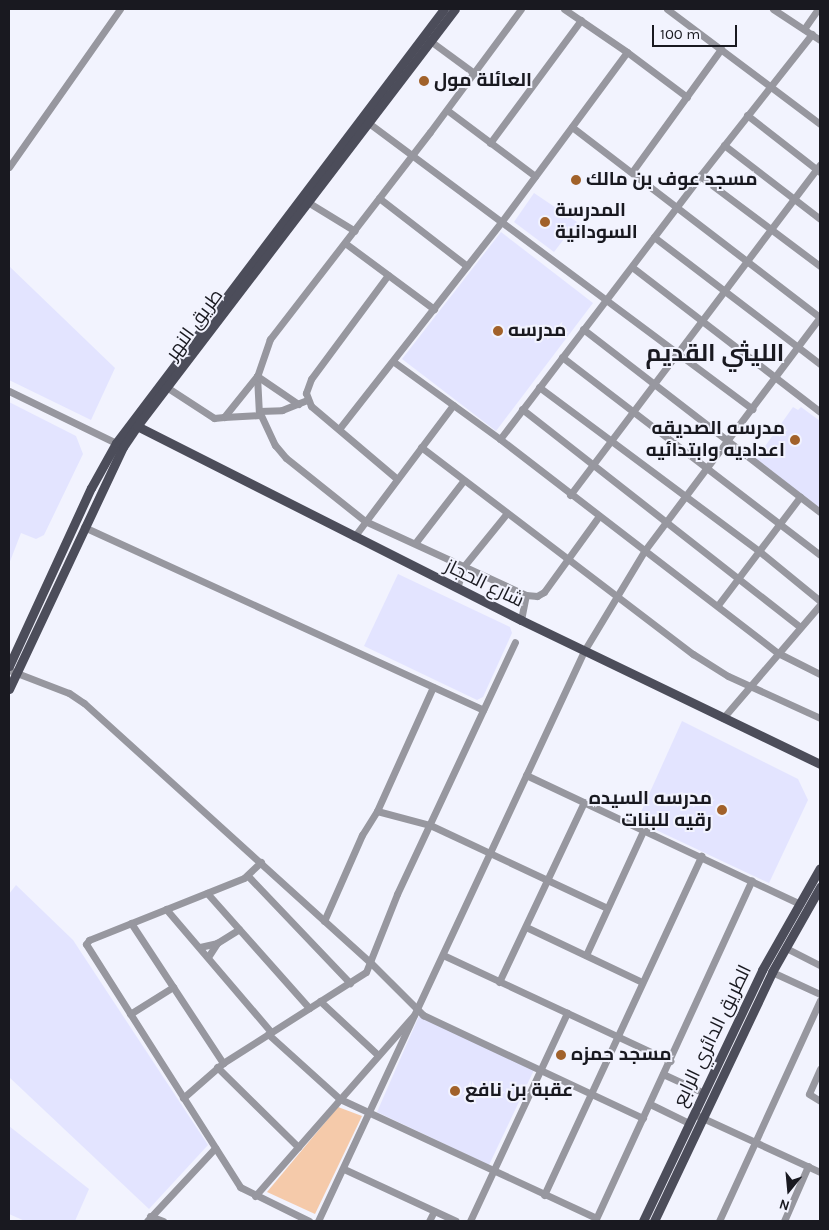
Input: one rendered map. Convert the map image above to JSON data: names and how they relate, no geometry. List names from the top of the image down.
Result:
{
  "streets": {
    "main road": ["طريق النهر", "شارع الحجاز", "الطريق الدائري الرابع"]
  },
  "crossings": [
    ["طريق النهر", "شارع الحجاز"]
  ],
  "districts": ["الليثي القديم"],
  "places": [
    "العائلة مول",
    "مسجد عوف بن مالك",
    "المدرسة السودانية",
    "مدرسه",
    "مدرسه الصديقه اعداديه وابتدائيه",
    "مدرسه السيده رقيه للبنات",
    "مسجد حمزه",
    "عقبة بن نافع"
  ],
  "scale_bar": "100 m",
  "north": "bottom"
}
